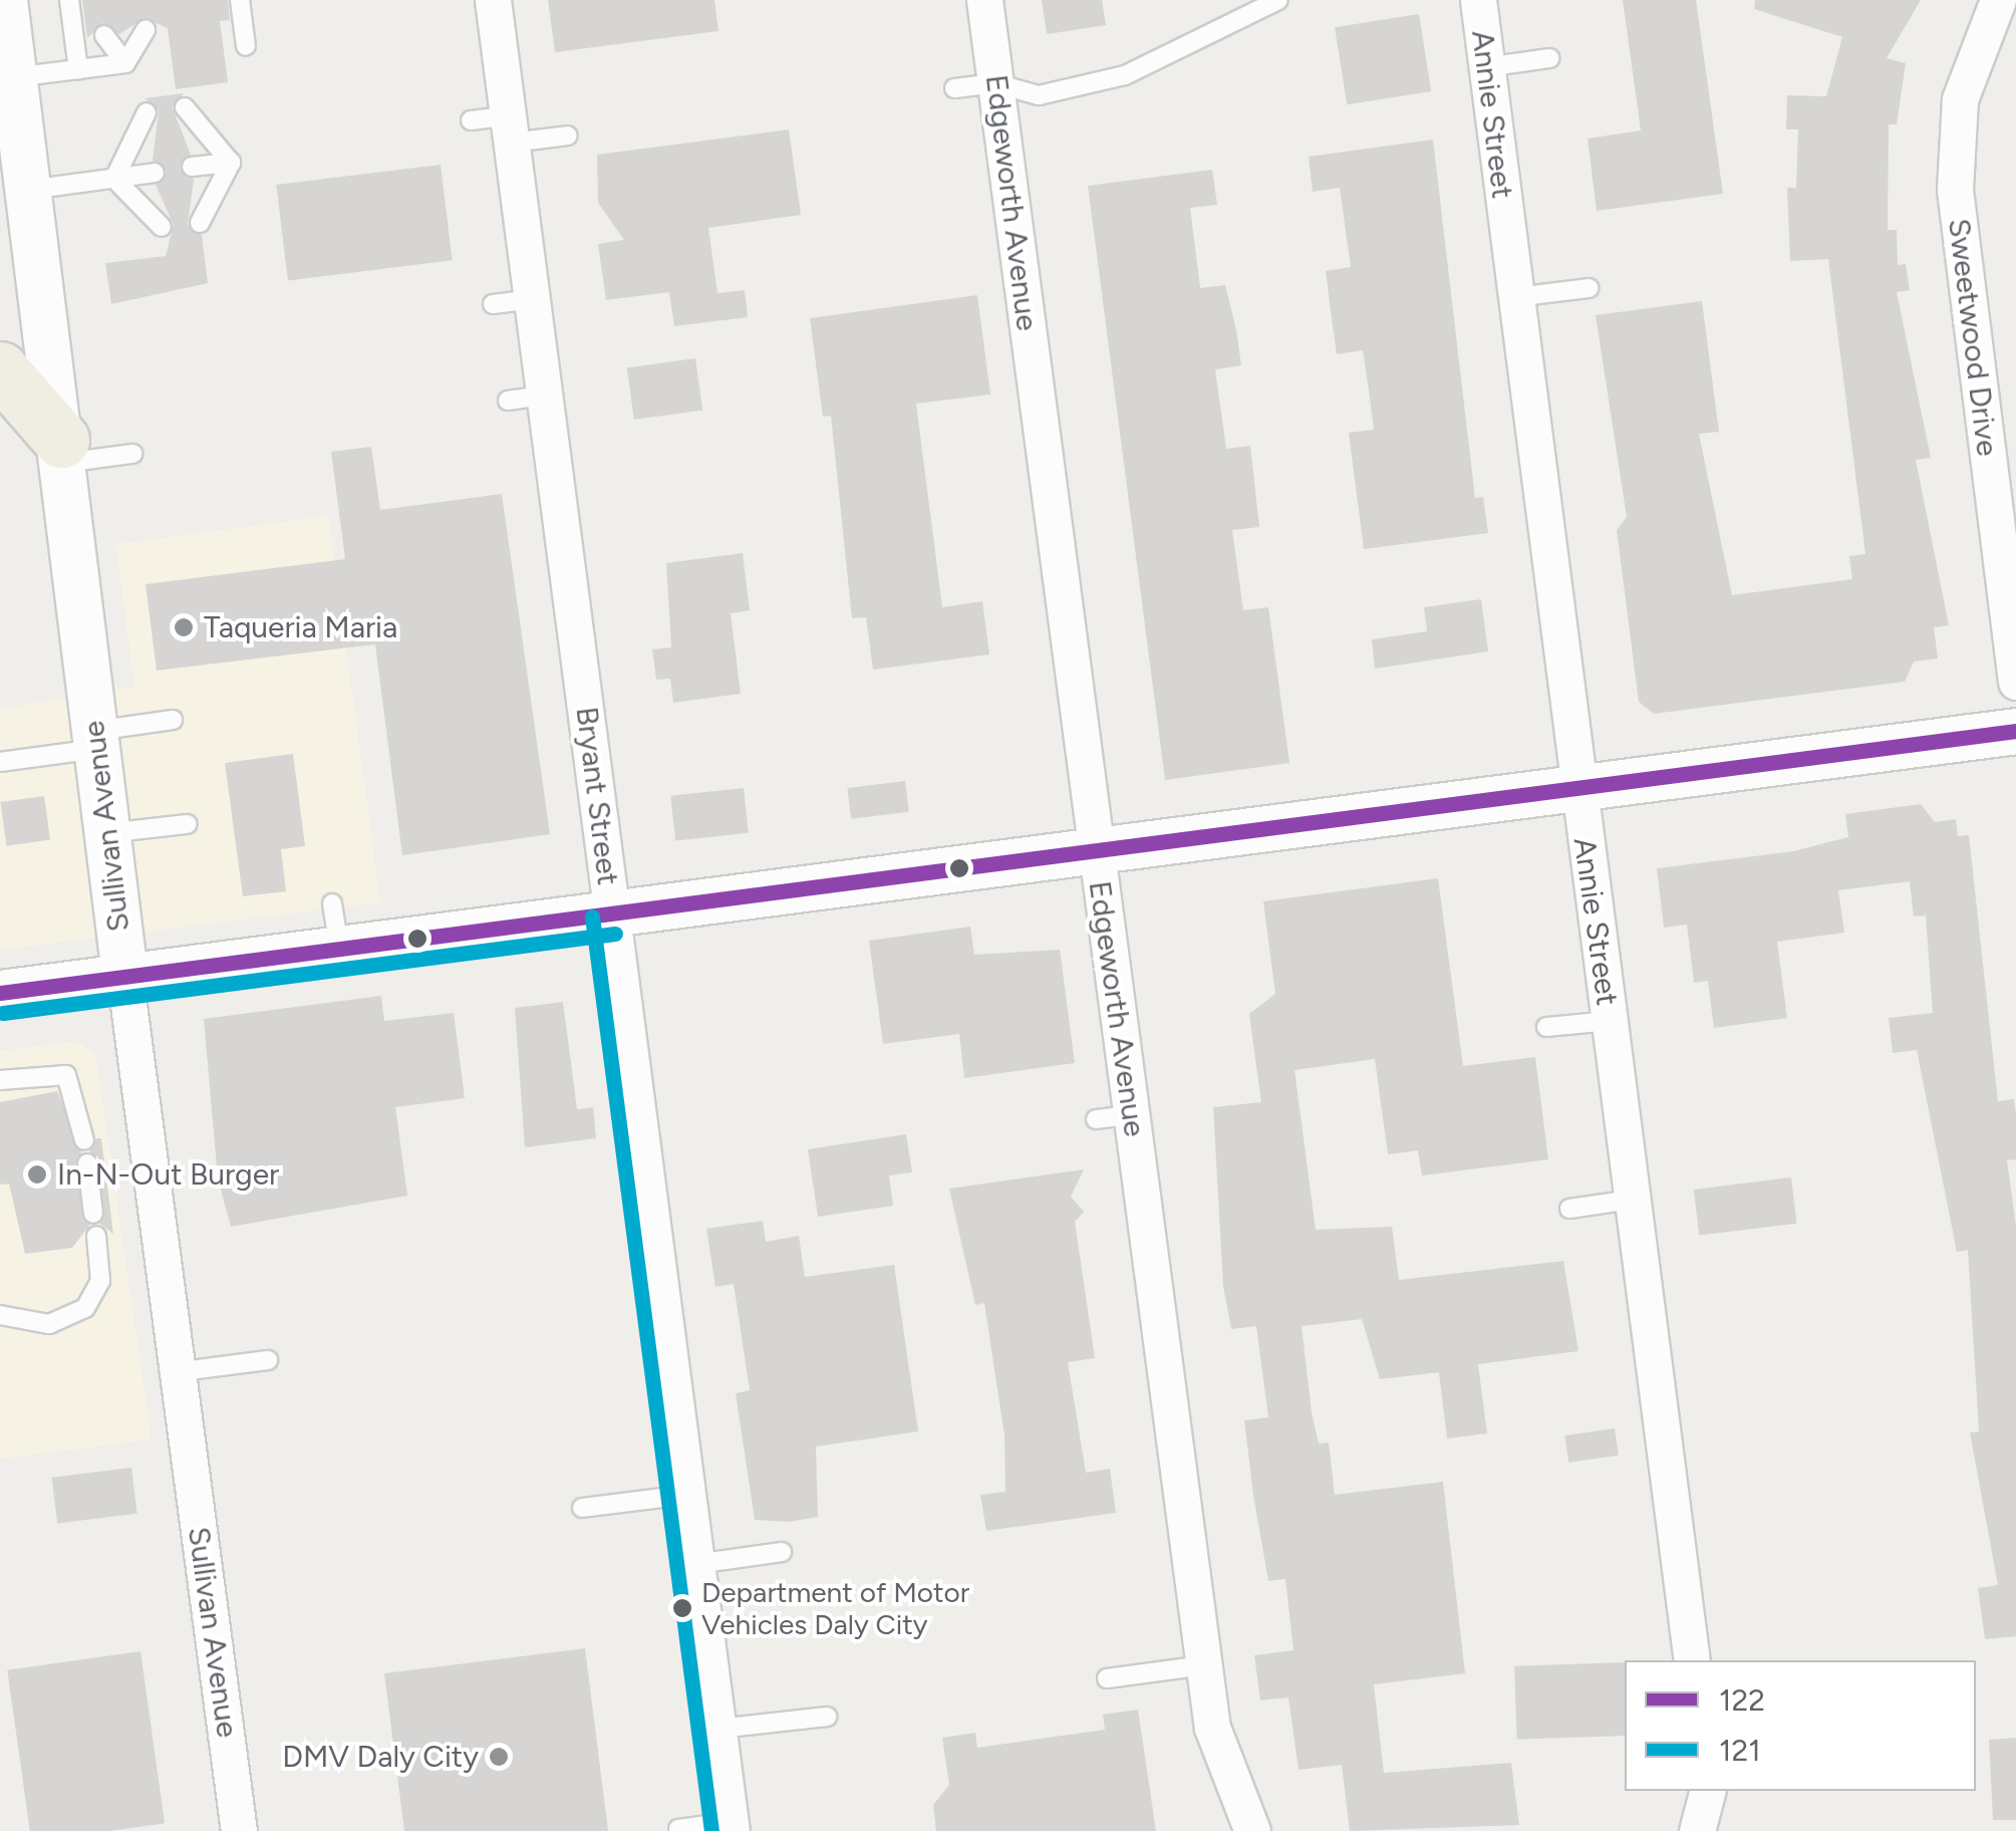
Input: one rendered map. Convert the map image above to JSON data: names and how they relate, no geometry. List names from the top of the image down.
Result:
{
  "streets": {
    "street": [
      "Annie Street",
      "Edgeworth Avenue",
      "Sweetwood Drive",
      "Bryant Street",
      "Sullivan Avenue"
    ]
  },
  "places": [
    "Taqueria Maria",
    "In-N-Out Burger",
    "Department of Motor Vehicles Daly City",
    "DMV Daly City"
  ],
  "lines": ["transit line 122", "transit line 121"],
  "legend": ["122", "121"]
}
